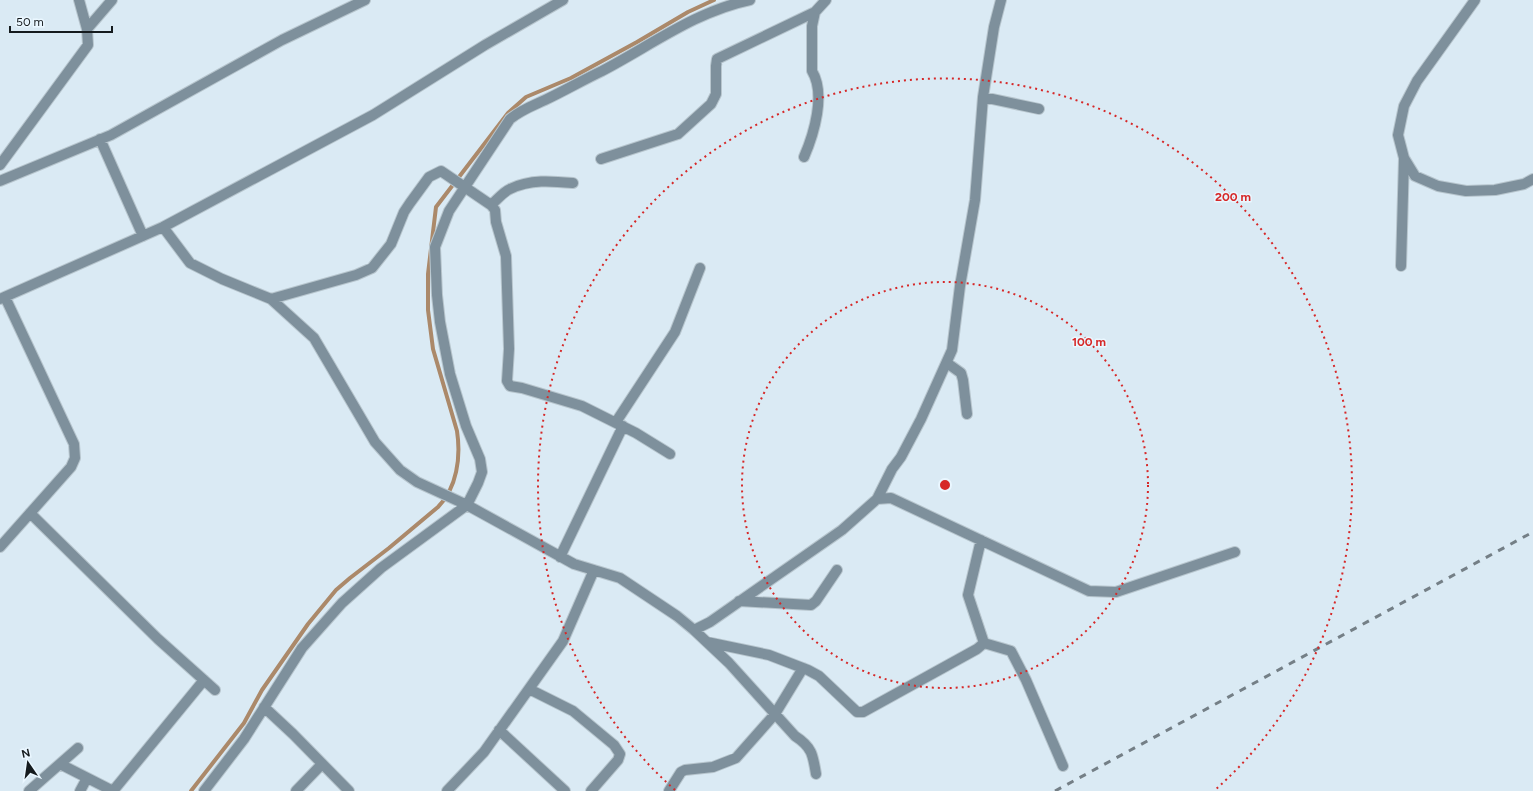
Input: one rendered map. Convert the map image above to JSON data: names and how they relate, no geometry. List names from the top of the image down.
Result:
{
  "scale_bar": "50 m",
  "north": "top",
  "rings": ["200 m", "100 m"]
}
